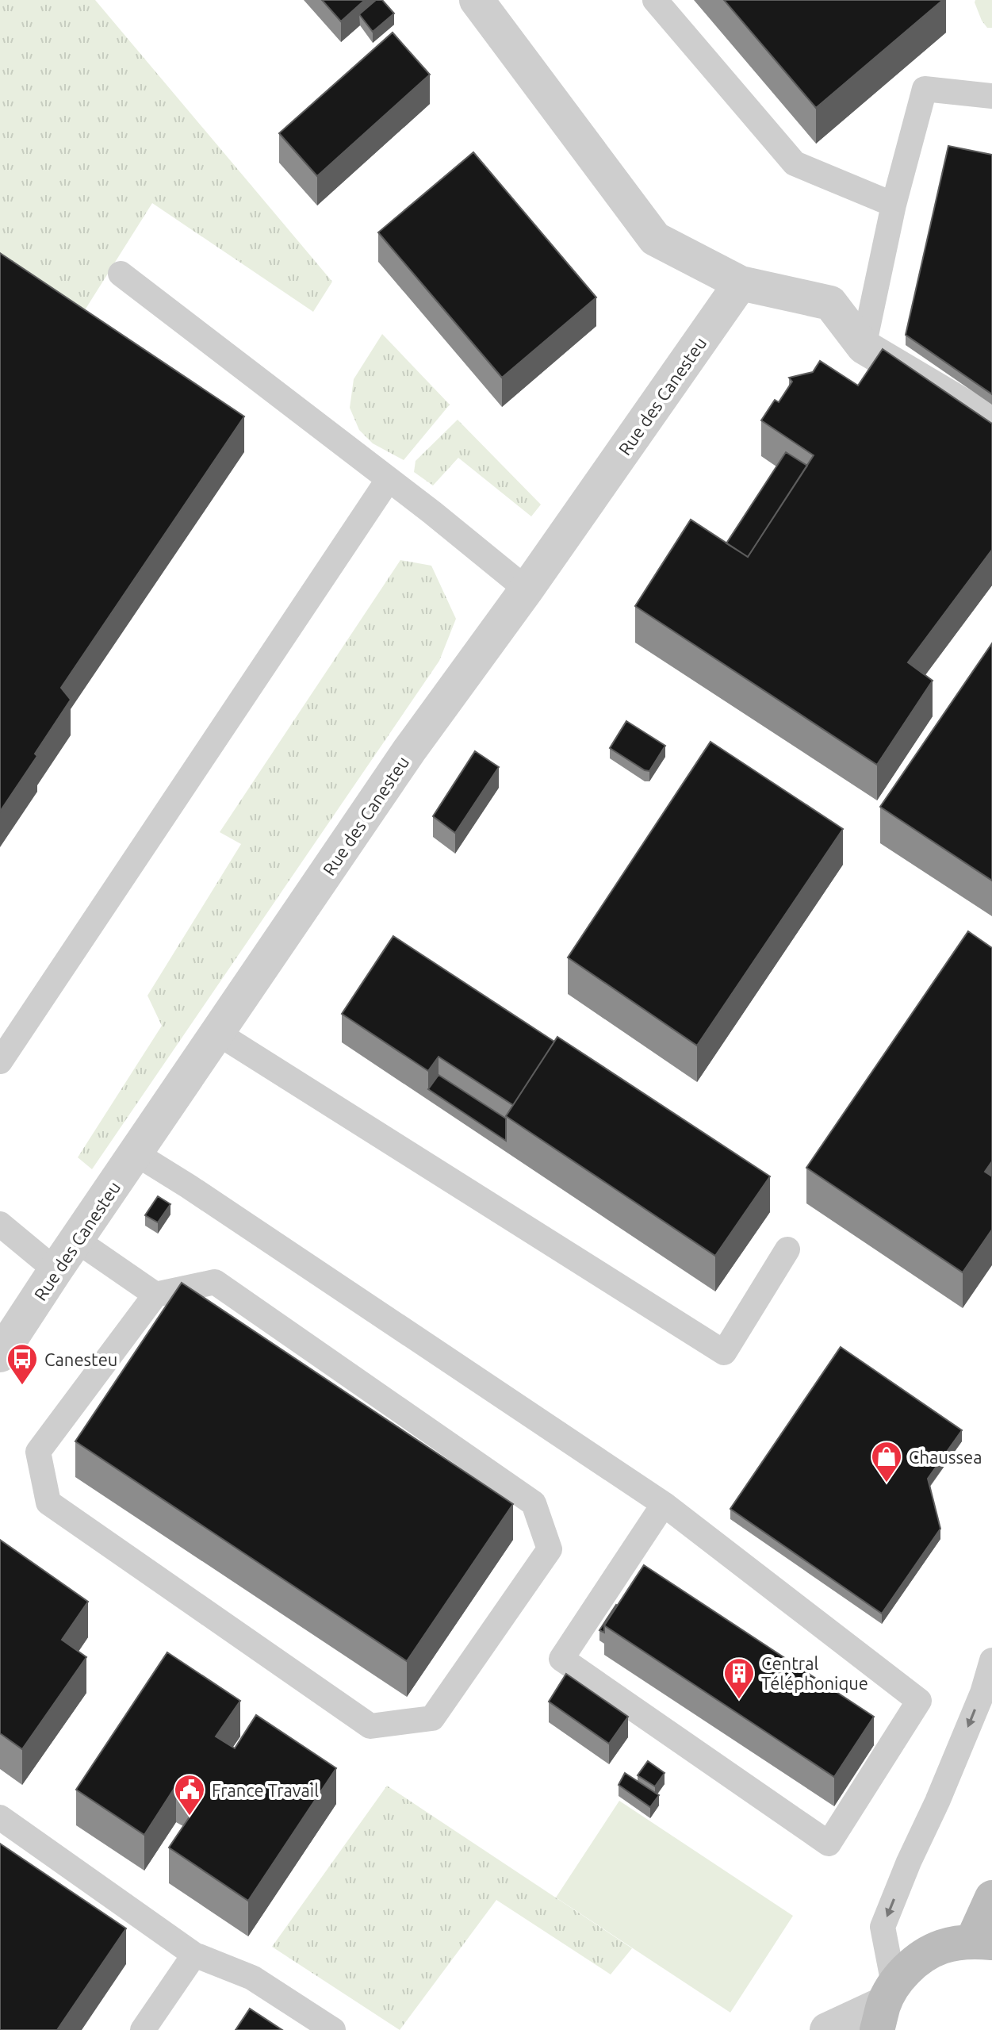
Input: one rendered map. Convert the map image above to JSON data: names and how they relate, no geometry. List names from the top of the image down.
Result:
{
  "streets": {
    "street": ["Rue des Canesteu"]
  },
  "places": {
    "bus stop": ["Canesteu"],
    "shop": ["Chaussea"],
    "building": ["Central Téléphonique"],
    "public building": ["France Travail"]
  }
}
